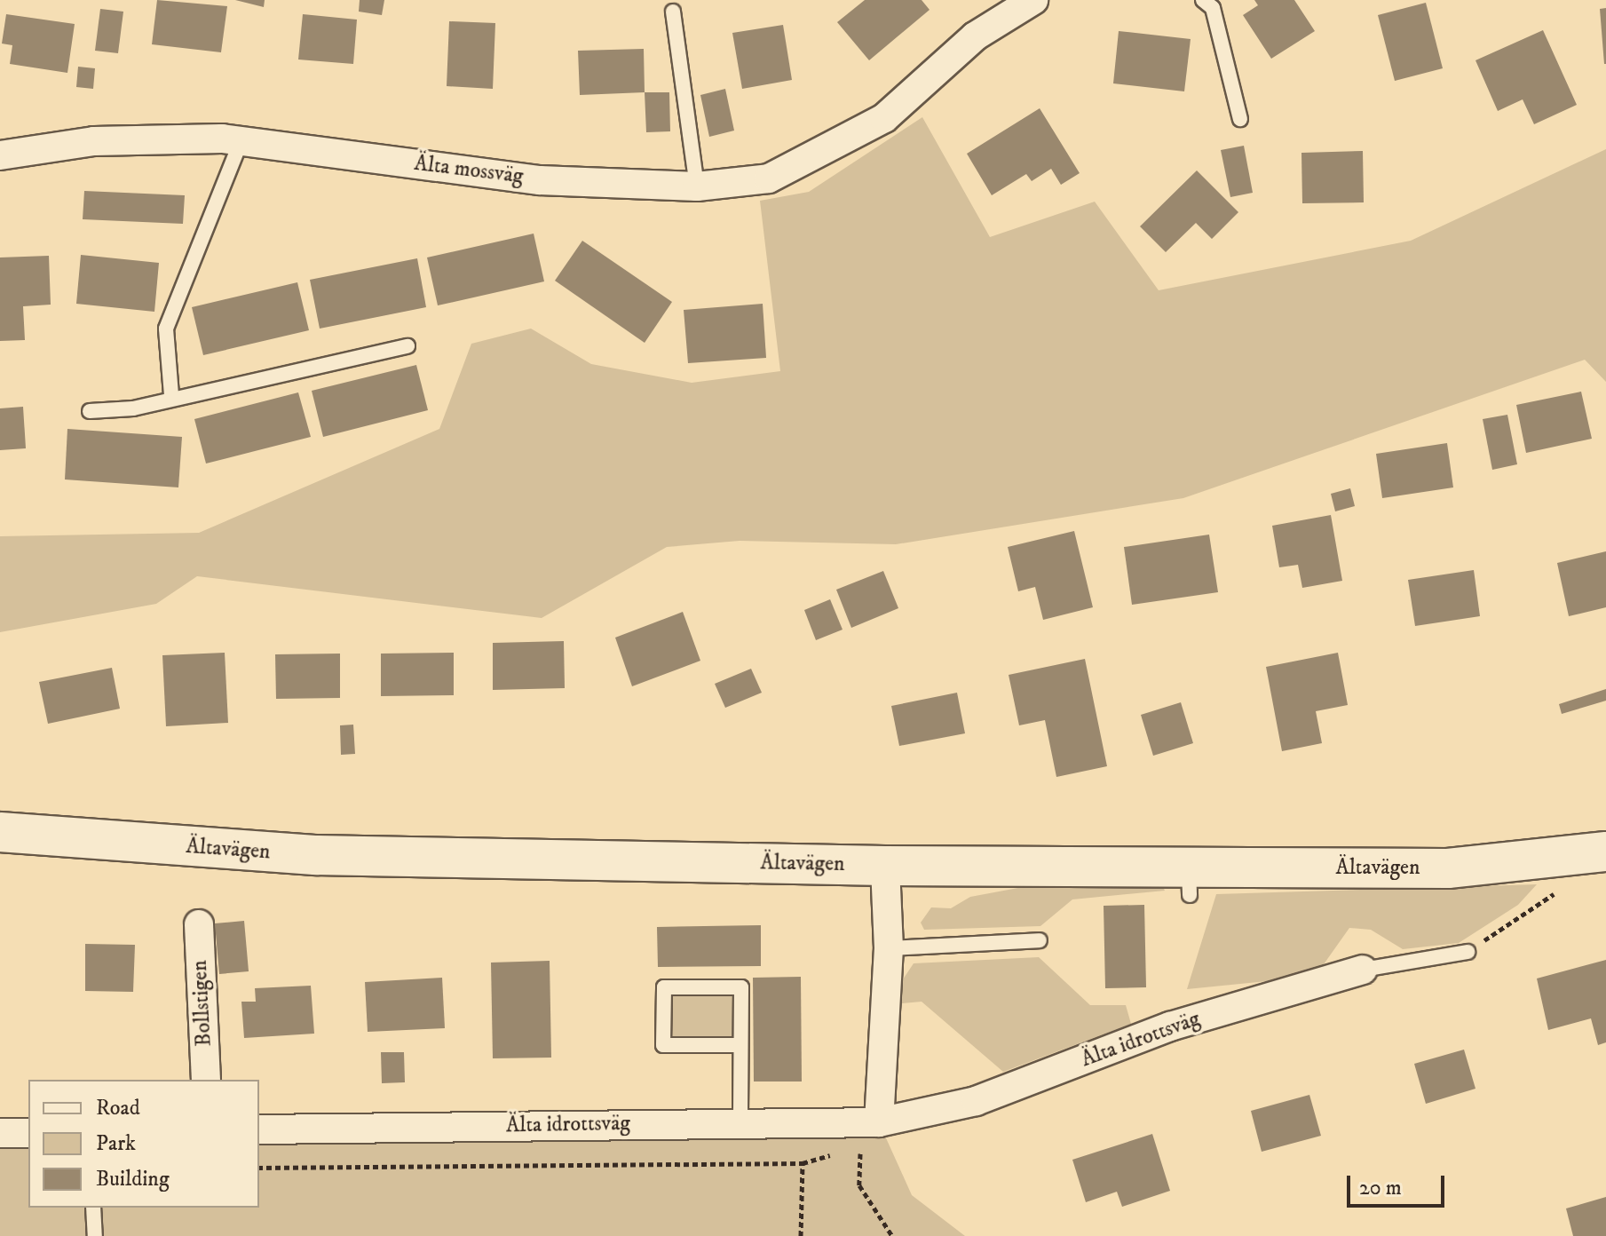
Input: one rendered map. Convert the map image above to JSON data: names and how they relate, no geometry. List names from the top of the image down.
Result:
{
  "streets": {
    "main road": ["Ältavägen"],
    "street": ["Älta mossväg", "Bollstigen", "Älta idrottsväg"]
  },
  "legend": ["Road", "Park", "Building"],
  "scale_bar": "20 m"
}
